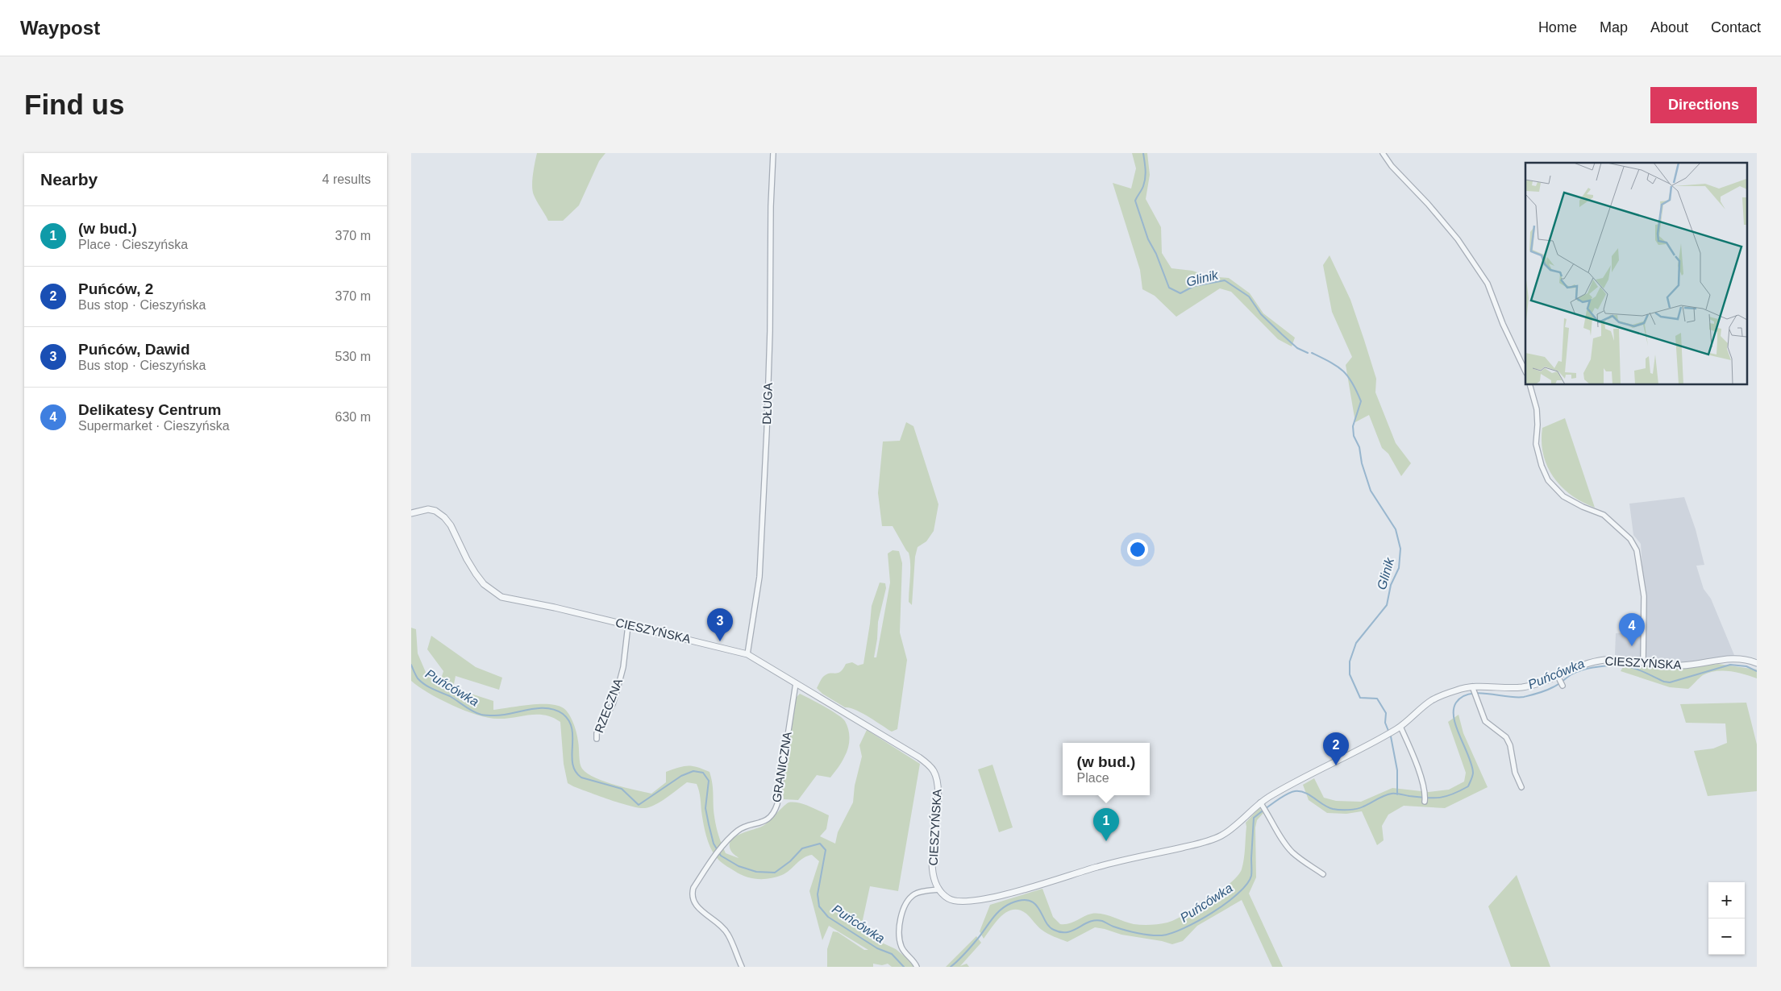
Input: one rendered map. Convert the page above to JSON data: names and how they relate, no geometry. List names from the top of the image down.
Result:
{
  "streets": {
    "street": [
      "DŁUGA",
      "CIESZYŃSKA",
      "RZECZNA",
      "GRANICZNA"
    ]
  },
  "crossings": [
    ["DŁUGA", "CIESZYŃSKA"],
    ["CIESZYŃSKA", "RZECZNA"],
    ["CIESZYŃSKA", "GRANICZNA"]
  ],
  "water": ["Glinik", "Puńcówka"],
  "page": {
    "header": "Waypost",
    "nav": [
      "Home",
      "Map",
      "About",
      "Contact"
    ],
    "buttons": "Directions",
    "title": "Find us",
    "heading": ["Nearby", "4 results"],
    "list": [
      {
        "mark": "1",
        "name": "(w bud.)",
        "note": "Place · Cieszyńska",
        "value": "370 m"
      },
      {
        "mark": "2",
        "name": "Puńców, 2",
        "note": "Bus stop · Cieszyńska",
        "value": "370 m"
      },
      {
        "mark": "3",
        "name": "Puńców, Dawid",
        "note": "Bus stop · Cieszyńska",
        "value": "530 m"
      },
      {
        "mark": "4",
        "name": "Delikatesy Centrum",
        "note": "Supermarket · Cieszyńska",
        "value": "630 m"
      }
    ],
    "pins": [
      "3",
      "4",
      "2",
      "1"
    ],
    "popup": ["(w bud.)", "Place"],
    "map_buttons": ["+", "−"]
  }
}
